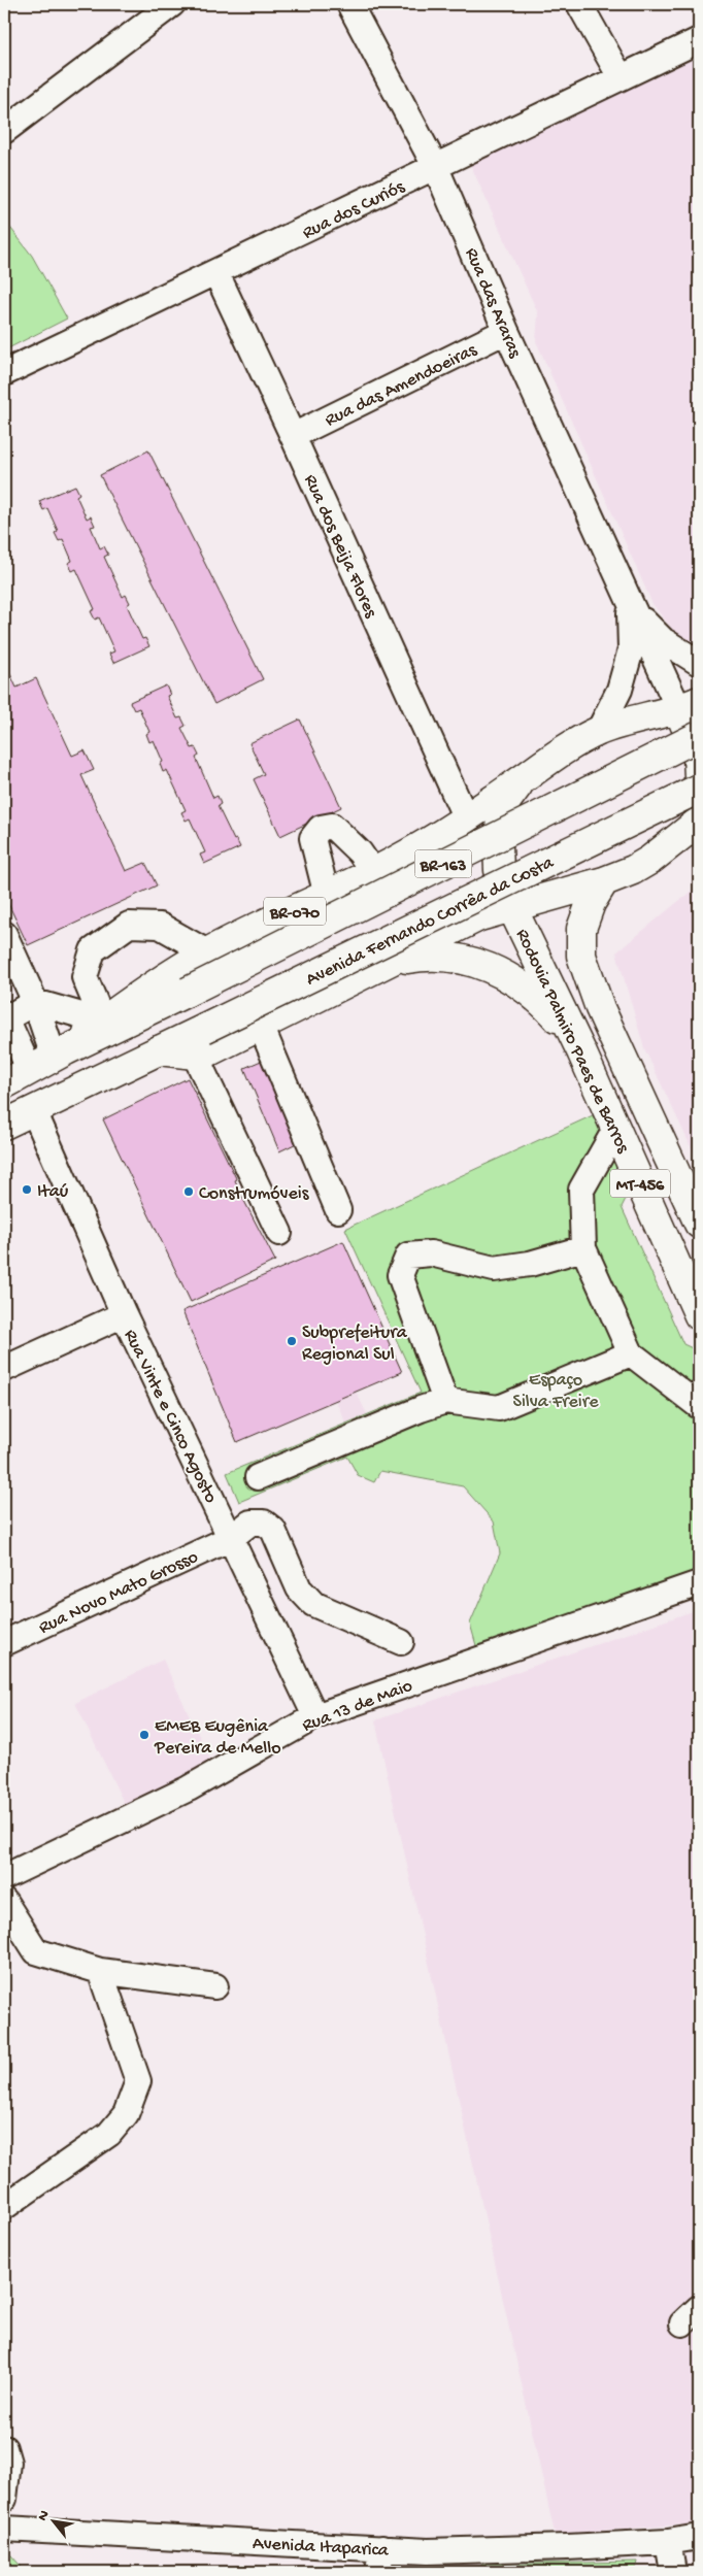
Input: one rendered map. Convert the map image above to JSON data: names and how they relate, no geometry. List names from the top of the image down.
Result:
{
  "streets": {
    "main road": [
      "BR-163",
      "BR-070",
      "Avenida Fernando Corrêa da Costa",
      "Rodovia Palmiro Paes de Barros",
      "MT-456"
    ],
    "street": [
      "Rua dos Curiós",
      "Rua das Araras",
      "Rua das Amendoeiras",
      "Rua dos Beija Flores",
      "Rua Vinte e Cinco Agosto",
      "Rua Novo Mato Grosso",
      "Rua 13 de Maio",
      "Avenida Itaparica"
    ]
  },
  "crossings": [
    ["Rua dos Curiós", "Rua das Araras"],
    ["Rua dos Curiós", "Rua dos Beija Flores"],
    ["Rua das Araras", "Rua das Amendoeiras"],
    ["Rua das Araras", "BR-070"],
    ["Rua das Amendoeiras", "Rua dos Beija Flores"],
    ["Rua dos Beija Flores", "BR-070"],
    ["BR-163", "BR-070"],
    ["BR-070", "Avenida Fernando Corrêa da Costa"],
    ["BR-070", "Rodovia Palmiro Paes de Barros"],
    ["Avenida Fernando Corrêa da Costa", "Rodovia Palmiro Paes de Barros"],
    ["Avenida Fernando Corrêa da Costa", "MT-456"],
    ["Avenida Fernando Corrêa da Costa", "Rua Vinte e Cinco Agosto"],
    ["Rodovia Palmiro Paes de Barros", "MT-456"],
    ["Rua Vinte e Cinco Agosto", "Rua Novo Mato Grosso"],
    ["Rua Vinte e Cinco Agosto", "Rua 13 de Maio"]
  ],
  "parks": ["Espaço Silva Freire"],
  "places": [
    "Itaú",
    "Construmóveis",
    "Subprefeitura Regional Sul",
    "EMEB Eugênia Pereira de Mello"
  ],
  "north": "top left"
}
